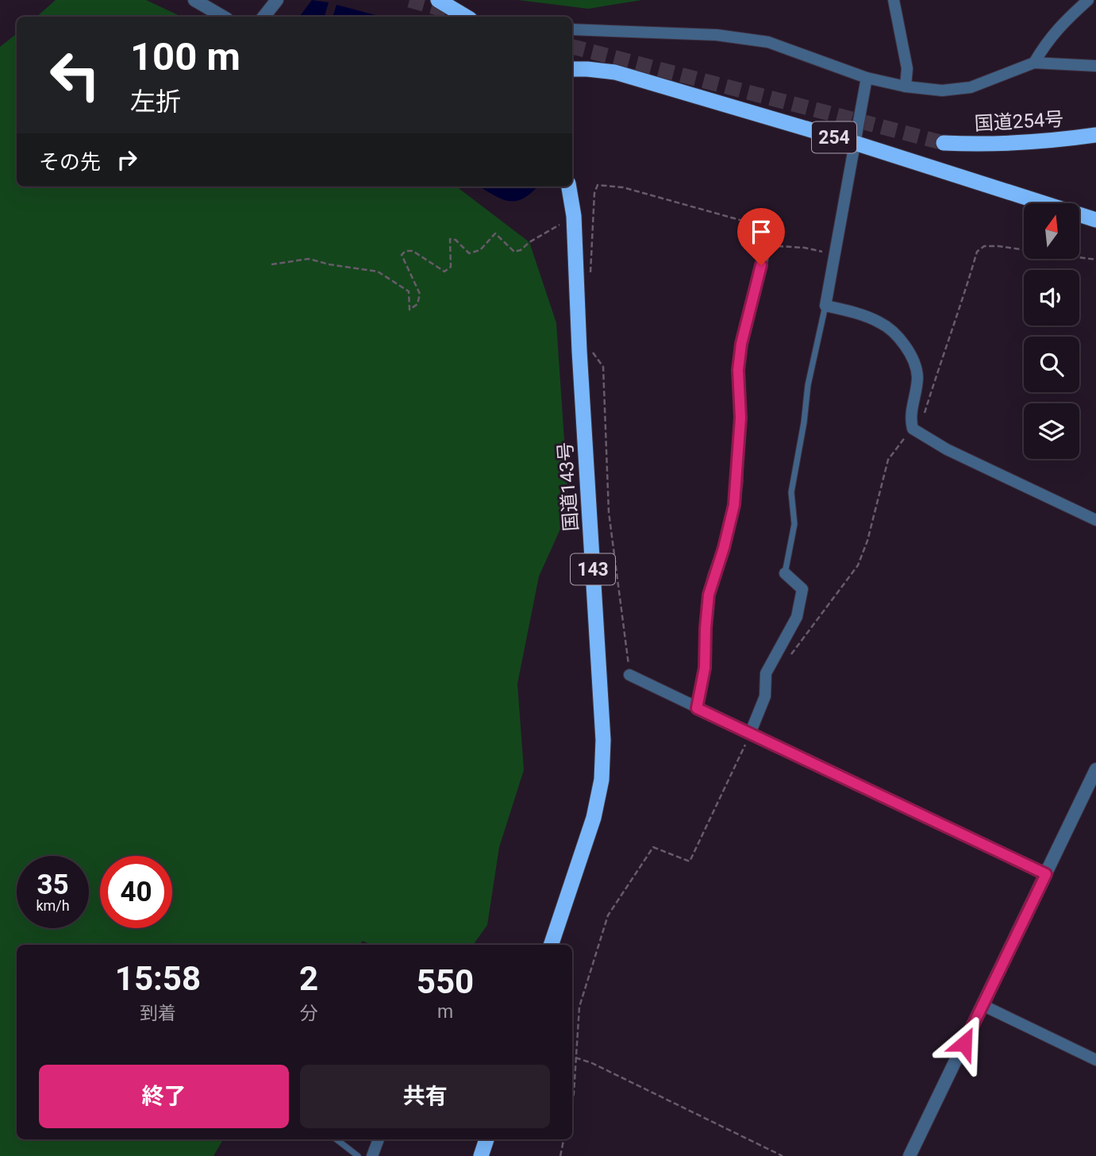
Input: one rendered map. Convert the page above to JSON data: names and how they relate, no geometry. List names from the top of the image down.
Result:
{
  "streets": {
    "highway": [
      "国道254号",
      "254",
      "国道143号",
      "143"
    ]
  },
  "north": "top",
  "page": {
    "turn": ["100 m", "左折"],
    "then": "その先",
    "speed": "35 km/h",
    "limit": "40",
    "eta": [
      "15:58",
      "到着",
      "2",
      "分",
      "550",
      "m"
    ],
    "buttons": ["終了", "共有"]
  }
}
